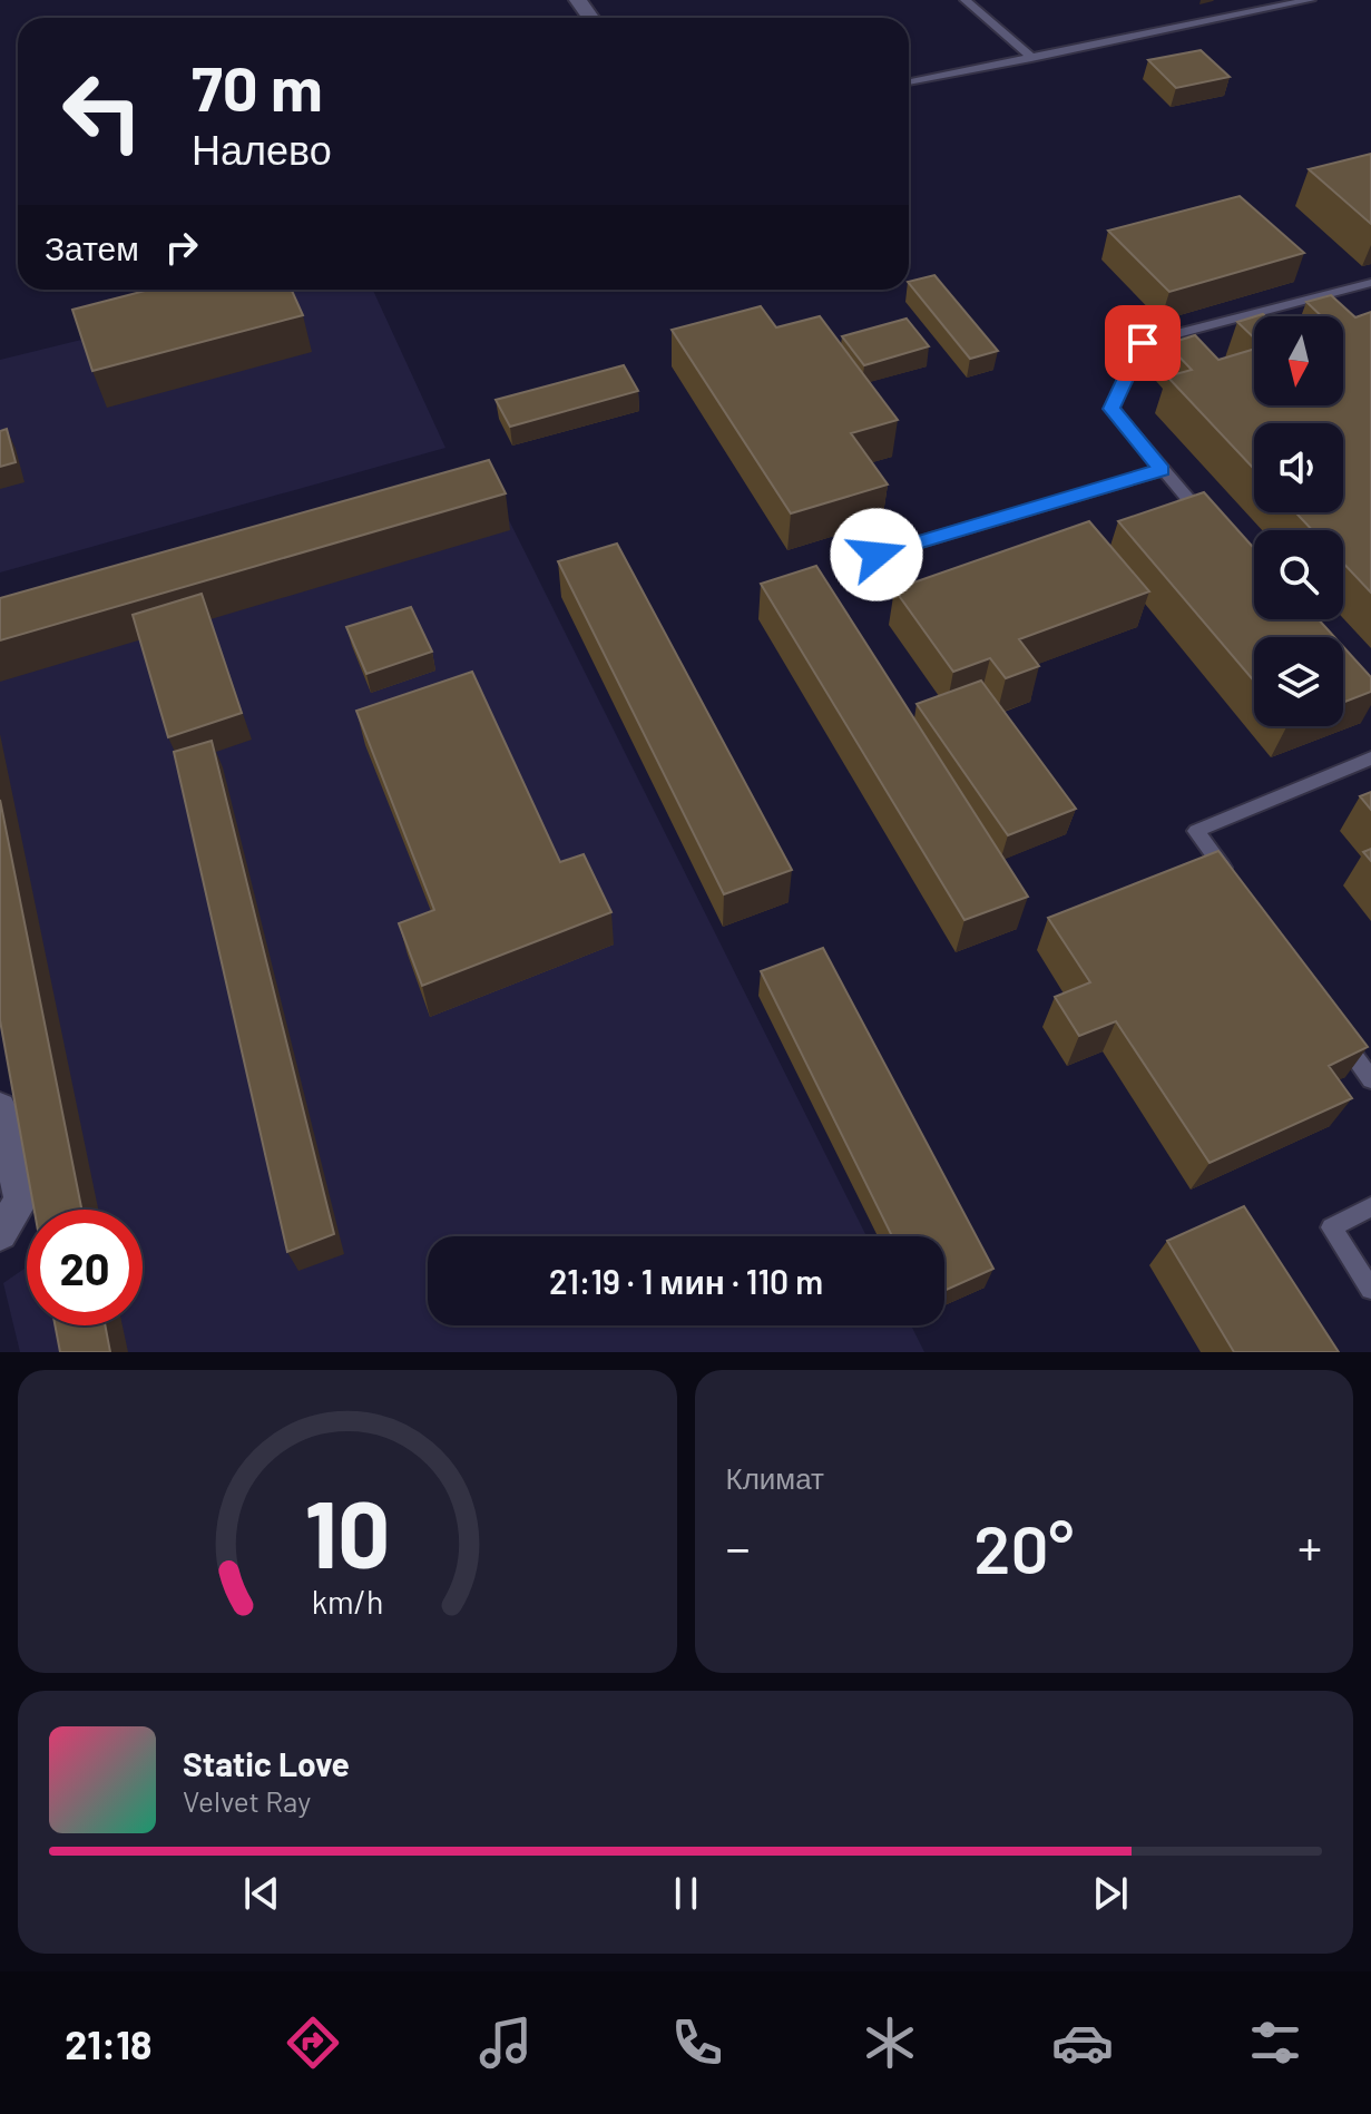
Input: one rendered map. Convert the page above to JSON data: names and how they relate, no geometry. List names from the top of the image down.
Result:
{
  "north": "bottom",
  "page": {
    "turn": ["70 m", "Налево"],
    "then": "Затем",
    "limit": "20",
    "trip": "21:19 · 1 мин · 110 m",
    "tile": "Климат",
    "heat": ["−", "20°", "+"],
    "song": ["Static Love", "Velvet Ray"],
    "tabs": "21:18",
    "gauge": ["10", "km/h"]
  }
}
